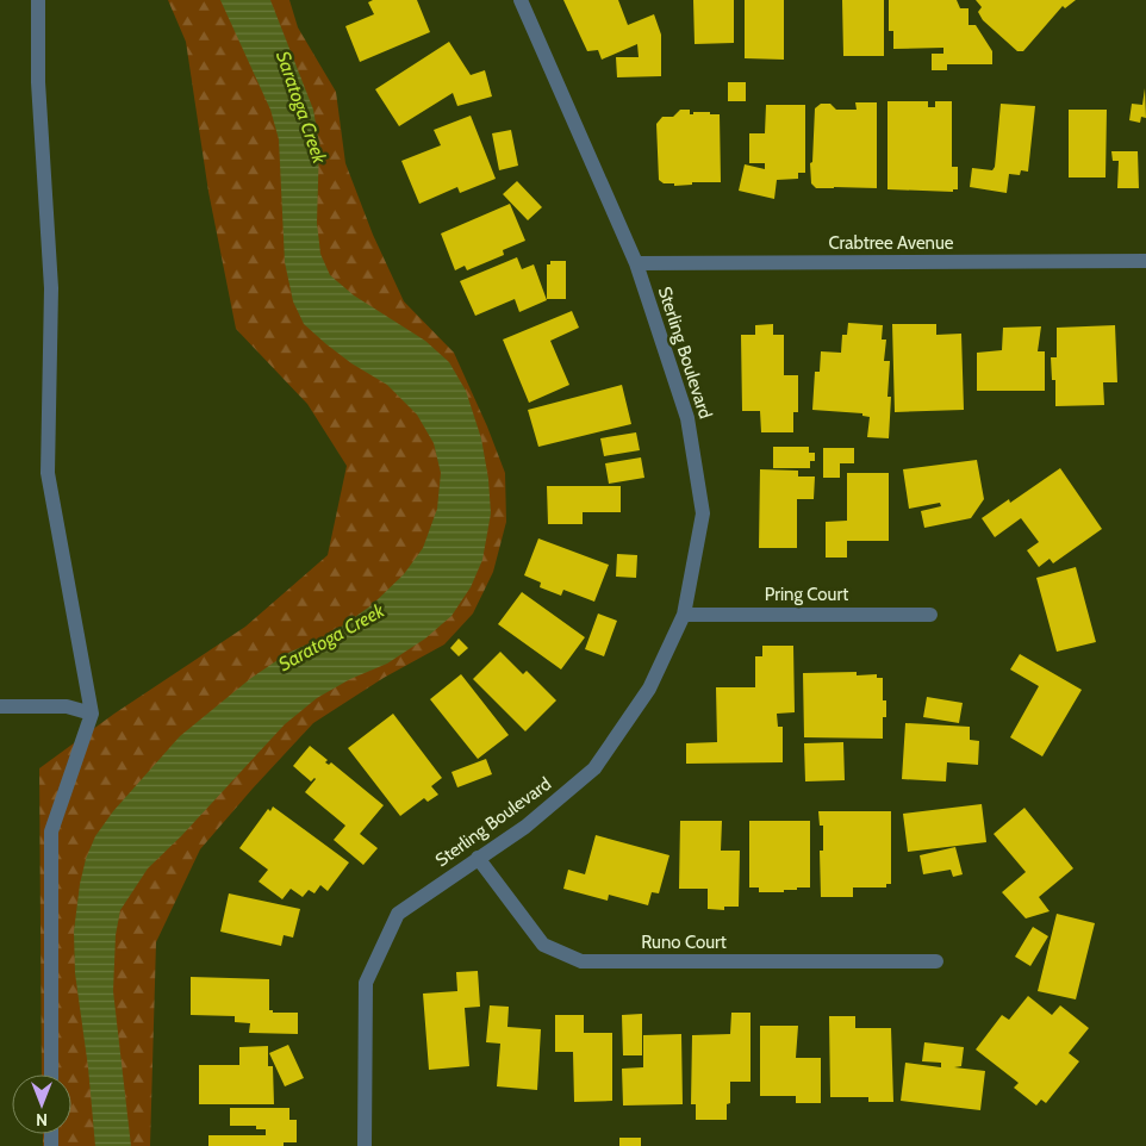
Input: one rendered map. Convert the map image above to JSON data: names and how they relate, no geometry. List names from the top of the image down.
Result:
{
  "streets": {
    "street": [
      "Crabtree Avenue",
      "Sterling Boulevard",
      "Pring Court",
      "Runo Court"
    ]
  },
  "crossings": [
    ["Crabtree Avenue", "Sterling Boulevard"],
    ["Sterling Boulevard", "Pring Court"],
    ["Sterling Boulevard", "Runo Court"]
  ],
  "water": ["Saratoga Creek"],
  "north": "bottom"
}
